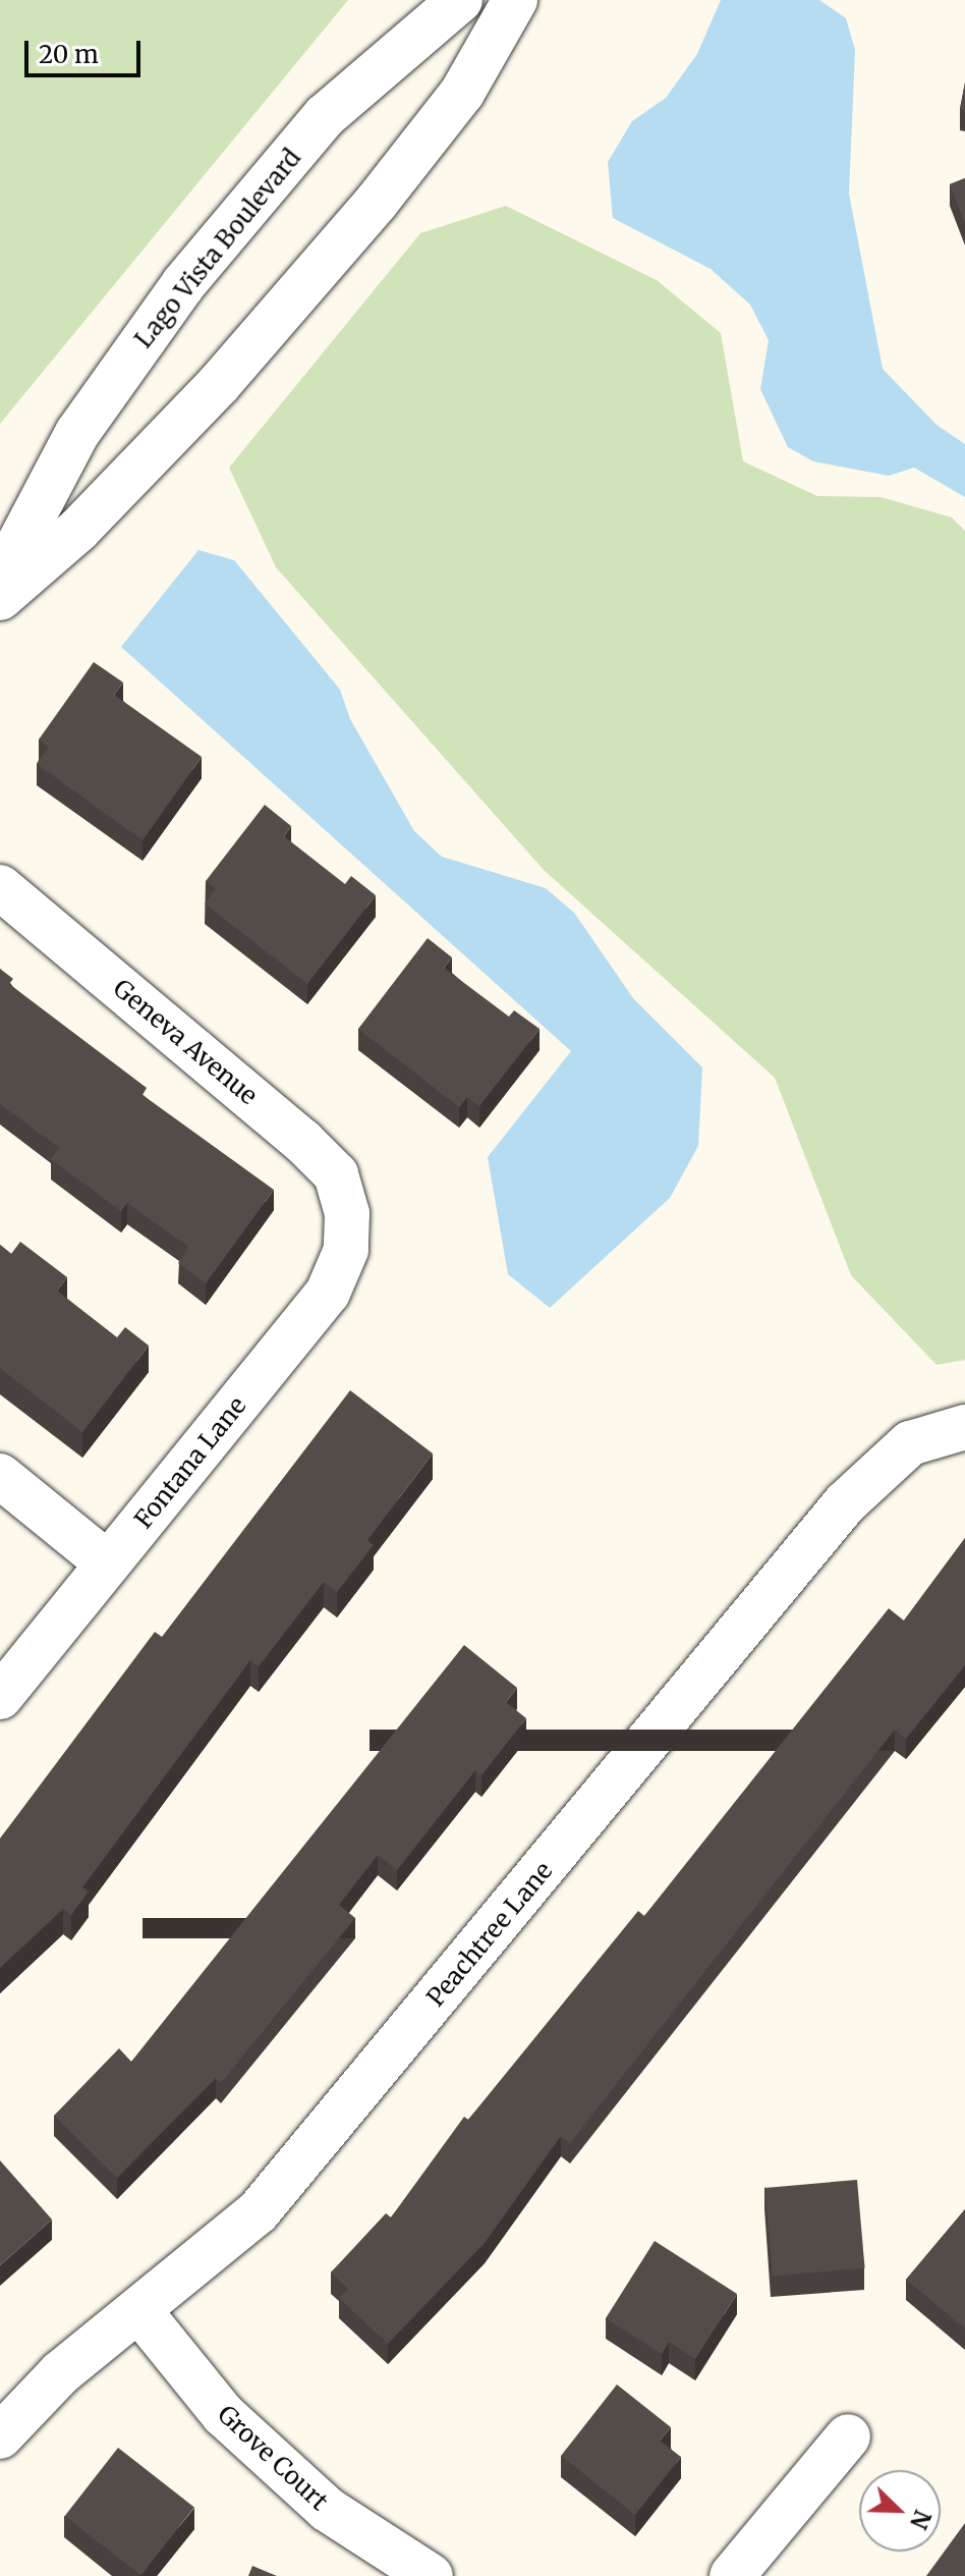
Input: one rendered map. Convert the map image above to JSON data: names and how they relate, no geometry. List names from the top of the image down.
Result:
{
  "streets": {
    "street": [
      "Lago Vista Boulevard",
      "Geneva Avenue",
      "Fontana Lane",
      "Peachtree Lane",
      "Grove Court"
    ]
  },
  "crossings": [
    ["Geneva Avenue", "Fontana Lane"],
    ["Peachtree Lane", "Grove Court"]
  ],
  "scale_bar": "20 m",
  "north": "bottom right"
}
